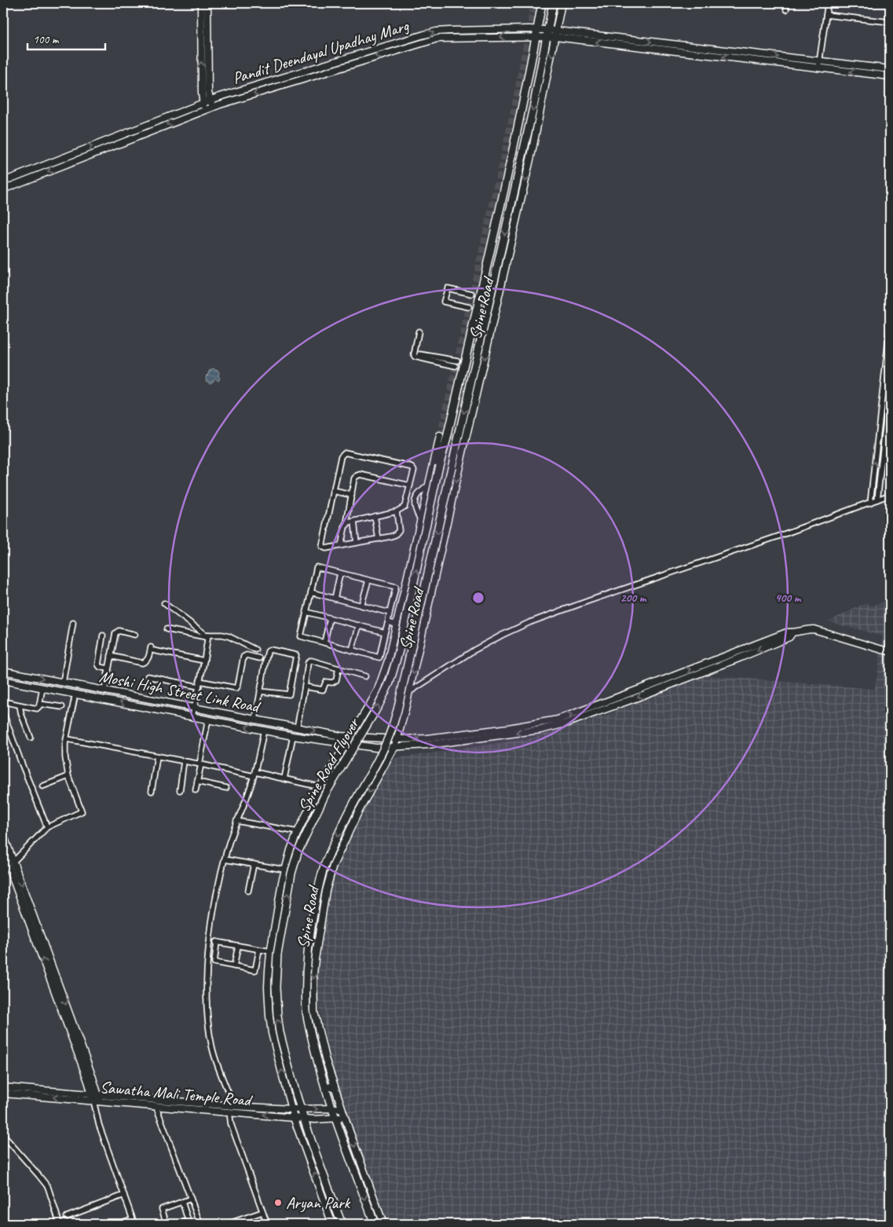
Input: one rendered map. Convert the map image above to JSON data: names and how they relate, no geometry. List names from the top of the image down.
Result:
{
  "streets": {
    "main road": ["Spine Road", "Spine Road Flyover"],
    "street": ["Pandit Deendayal Upadhay Marg", "Moshi High Street Link Road", "Sawatha Mali Temple Road"]
  },
  "crossings": [
    ["Pandit Deendayal Upadhay Marg", "Spine Road"],
    ["Spine Road", "Moshi High Street Link Road"],
    ["Spine Road", "Spine Road Flyover"],
    ["Spine Road", "Sawatha Mali Temple Road"],
    ["Spine Road Flyover", "Sawatha Mali Temple Road"]
  ],
  "places": ["Aryan Park"],
  "scale_bar": "100 m",
  "rings": ["200 m", "400 m"]
}
